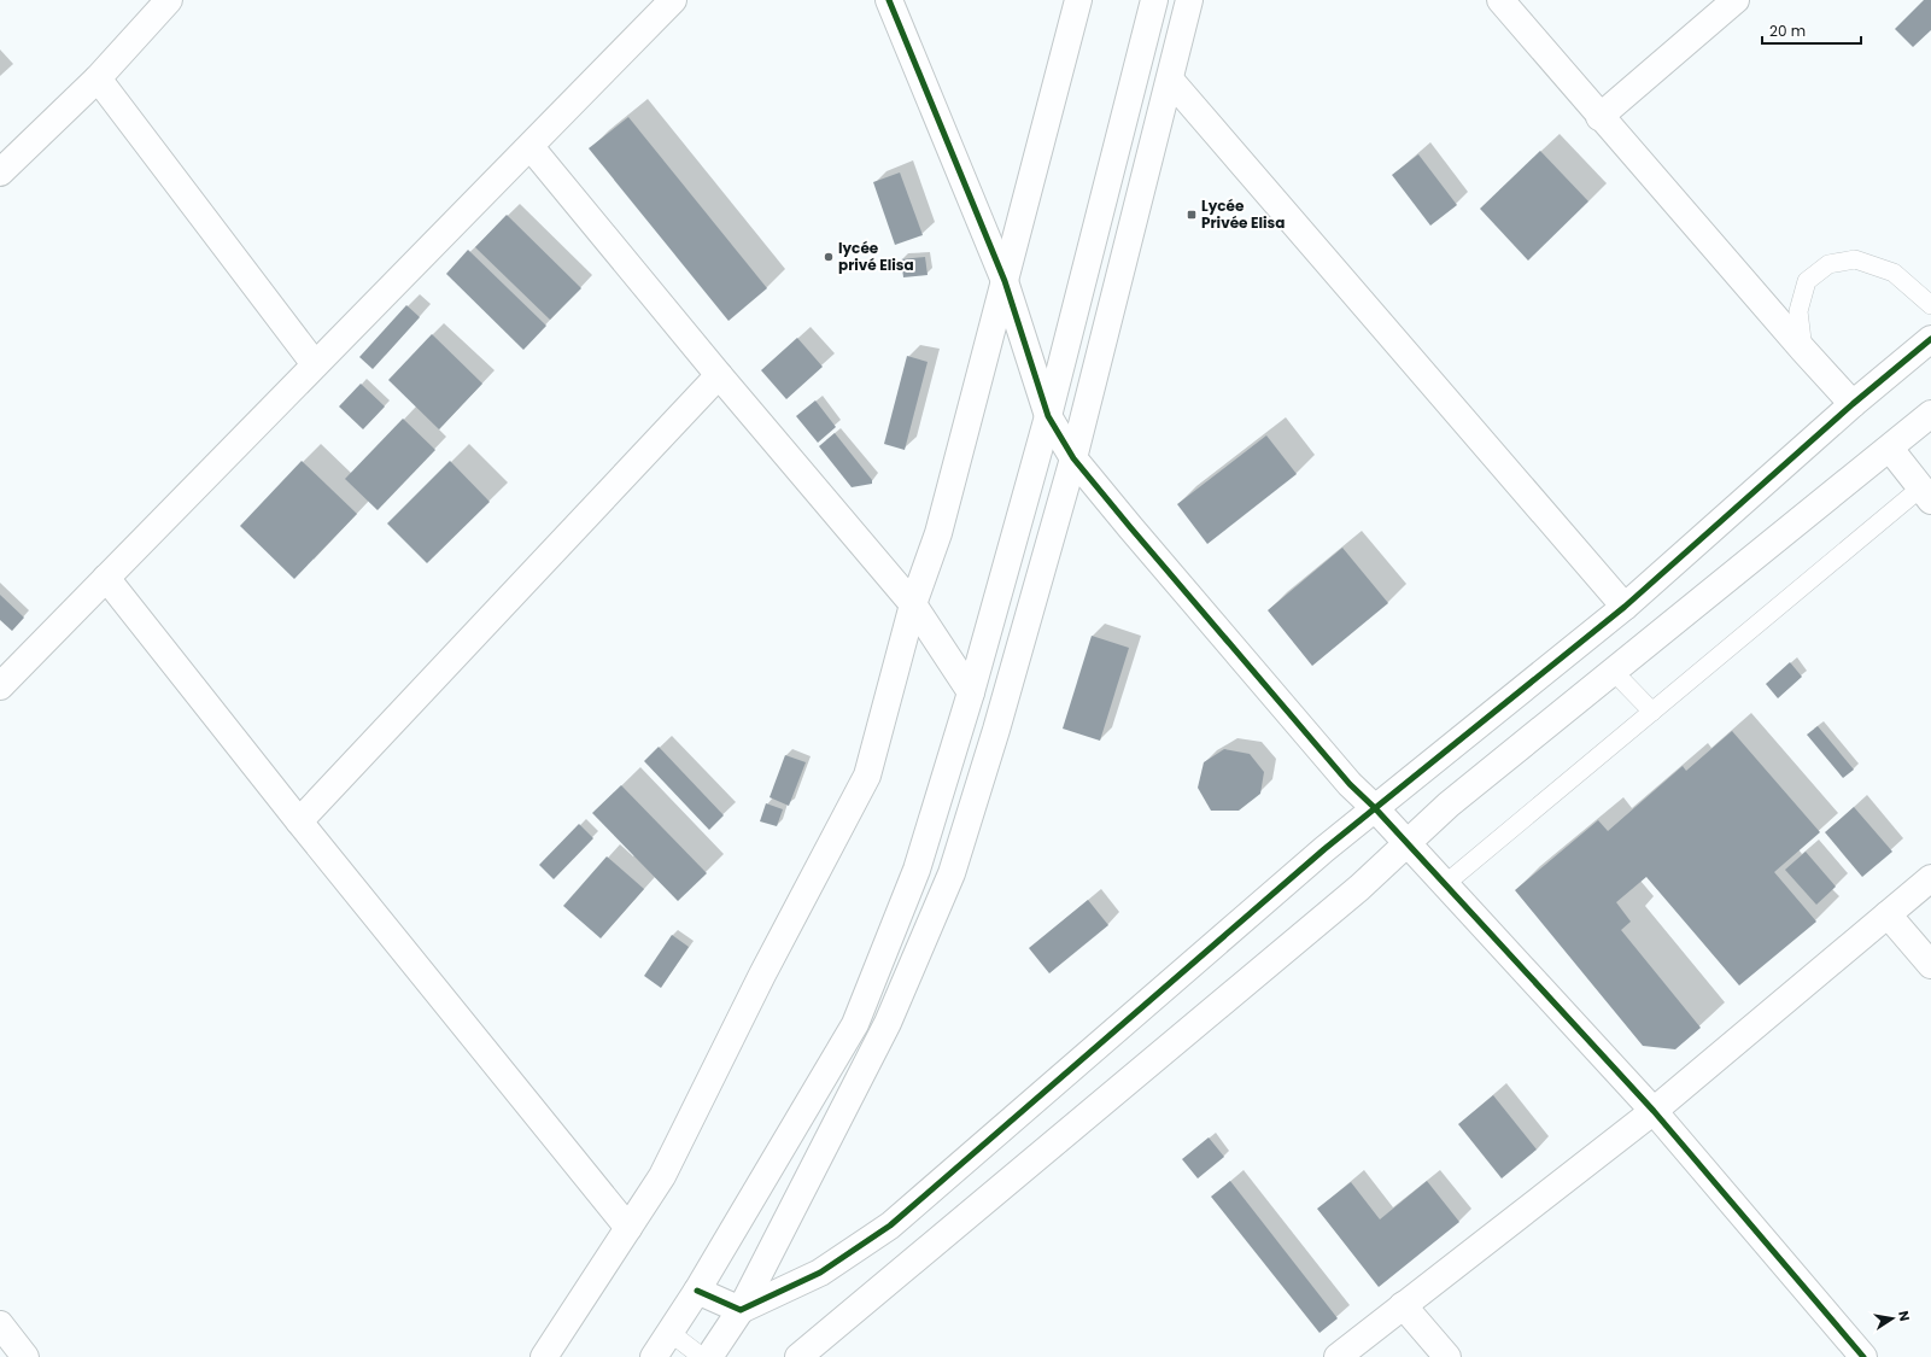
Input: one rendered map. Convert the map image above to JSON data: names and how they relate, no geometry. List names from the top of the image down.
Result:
{
  "places": {
    "transit": ["Lycée Privée Elisa"],
    "other": ["lycée privé Elisa"]
  },
  "scale_bar": "20 m",
  "north": "right"
}
